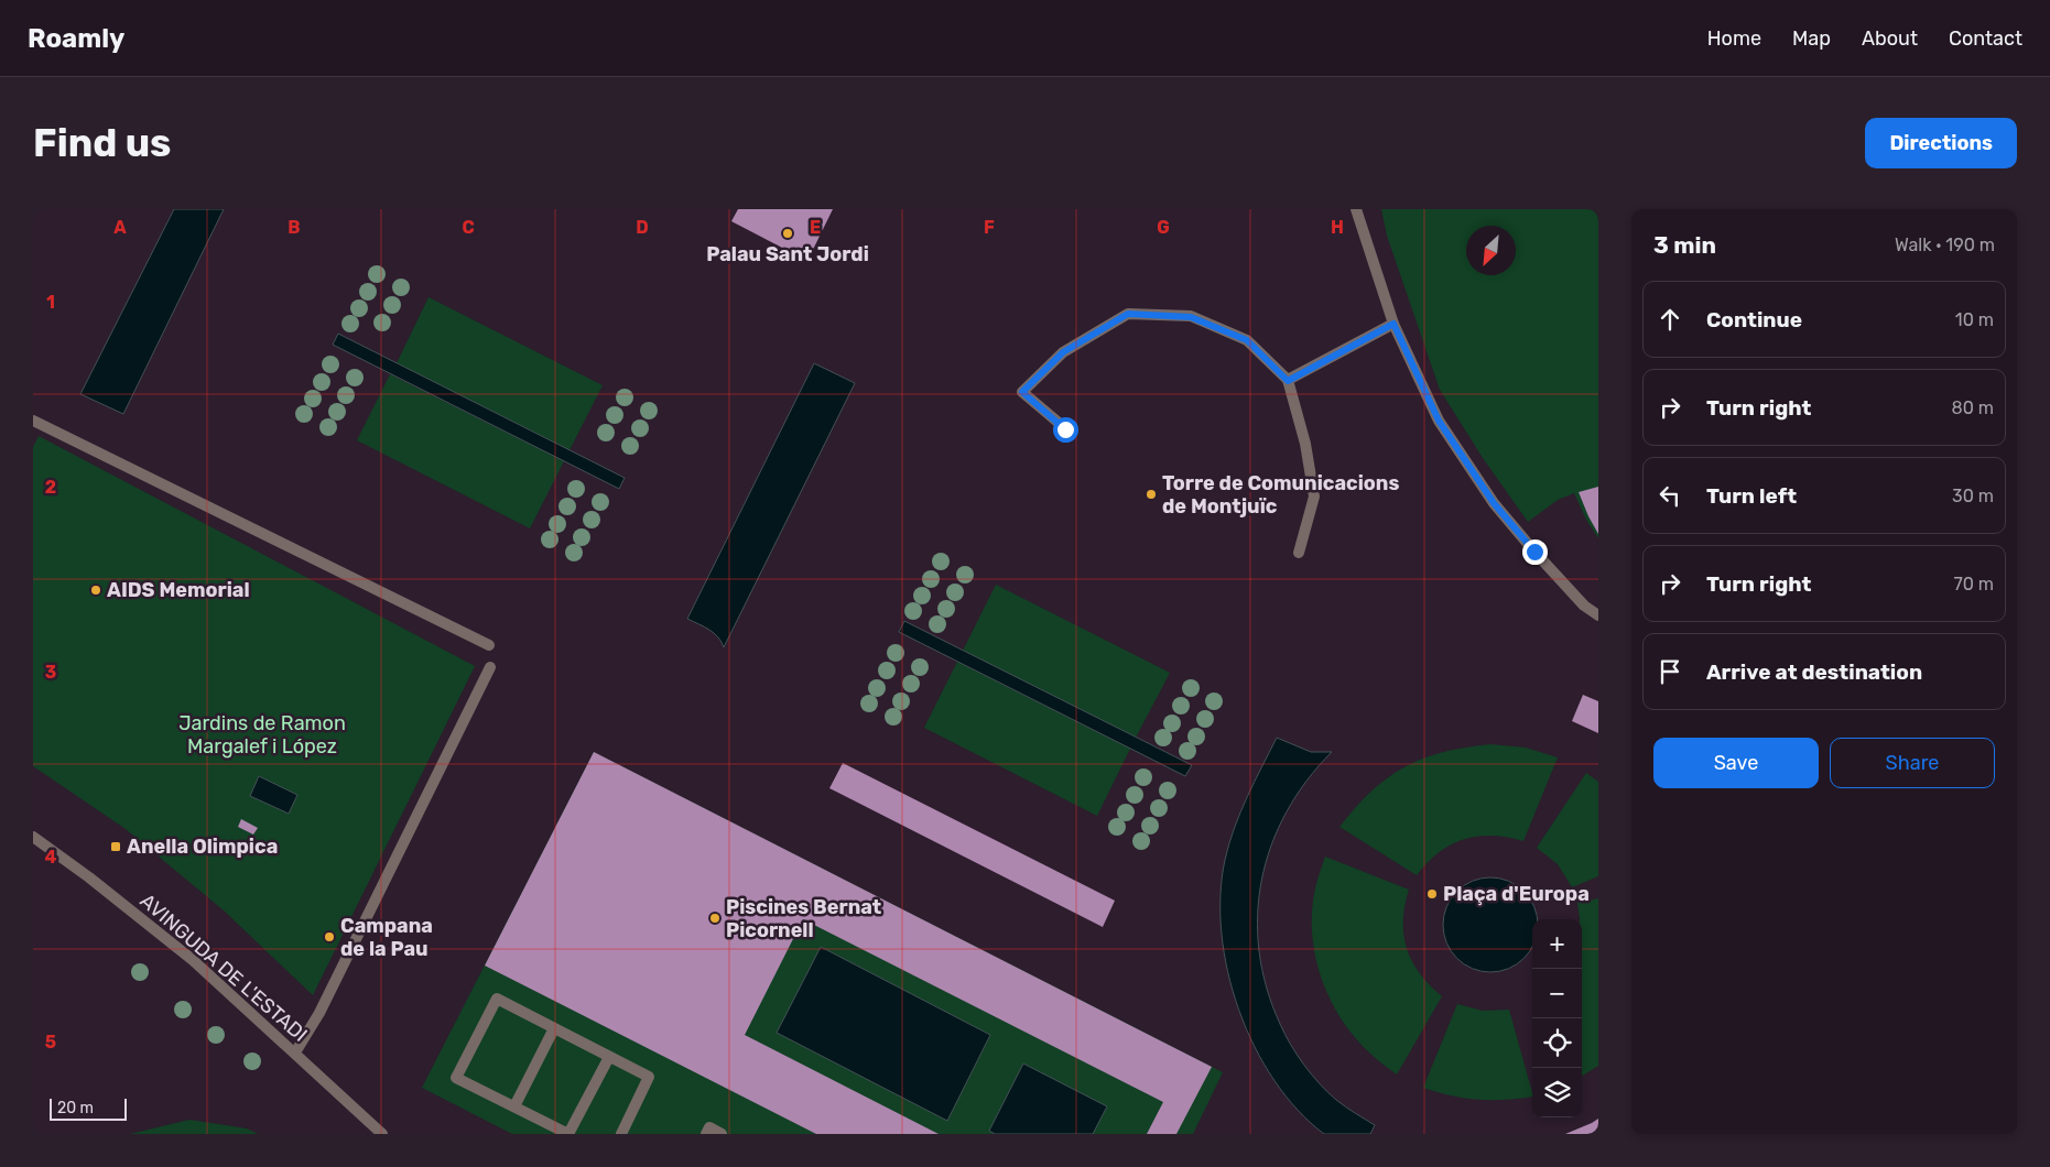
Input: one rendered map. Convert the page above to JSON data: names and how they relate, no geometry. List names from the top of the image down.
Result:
{
  "streets": {
    "street": ["AVINGUDA DE L'ESTADI"]
  },
  "parks": ["Jardins de Ramon Margalef i López"],
  "places": {
    "other": [
      "Palau Sant Jordi",
      "Torre de Comunicacions de Montjuïc",
      "AIDS Memorial",
      "Plaça d'Europa",
      "Piscines Bernat Picornell",
      "Campana de la Pau"
    ],
    "transit": ["Anella Olimpica"]
  },
  "scale_bar": "20 m",
  "north": "bottom left",
  "page": {
    "header": "Roamly",
    "nav": [
      "Home",
      "Map",
      "About",
      "Contact"
    ],
    "buttons": [
      "Directions",
      ["Save", "Share"]
    ],
    "title": "Find us",
    "heading": ["3 min", "Walk · 190 m"],
    "list": [
      ["Continue", "10 m"],
      ["Turn right", "80 m"],
      ["Turn left", "30 m"],
      ["Turn right", "70 m"],
      "Arrive at destination"
    ],
    "map_buttons": ["+", "−"],
    "scale": "20 m"
  },
  "grid": {
    "columns": [
      "A",
      "B",
      "C",
      "D",
      "E",
      "F",
      "G",
      "H"
    ],
    "rows": [
      "1",
      "2",
      "3",
      "4",
      "5"
    ]
  }
}
